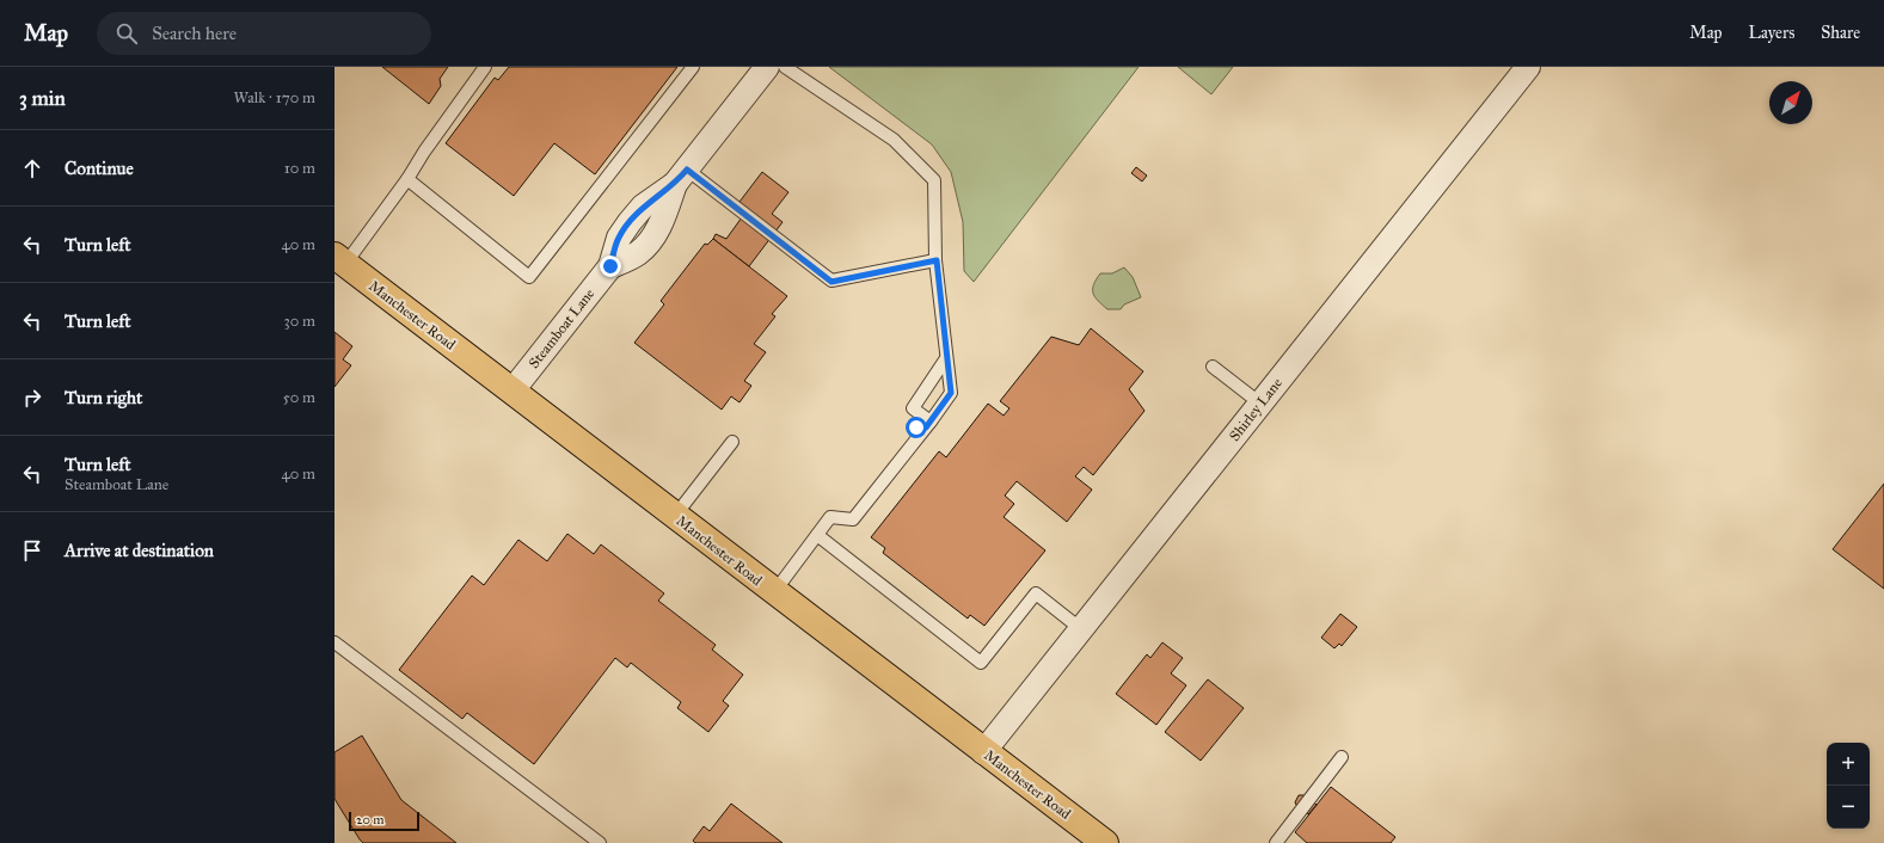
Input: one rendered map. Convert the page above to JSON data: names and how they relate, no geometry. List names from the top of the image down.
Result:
{
  "streets": {
    "highway": ["Manchester Road"],
    "street": ["Steamboat Lane", "Shirley Lane"]
  },
  "crossings": [
    ["Manchester Road", "Steamboat Lane"],
    ["Manchester Road", "Shirley Lane"]
  ],
  "scale_bar": "20 m",
  "north": "top right",
  "page": {
    "header": "Map",
    "search": "Search here",
    "nav": ["Map", "Layers", "Share"],
    "heading": ["3 min", "Walk · 170 m"],
    "list": [
      ["Continue", "10 m"],
      ["Turn left", "40 m"],
      ["Turn left", "30 m"],
      ["Turn right", "50 m"],
      ["Turn left", "Steamboat Lane", "40 m"],
      "Arrive at destination"
    ],
    "map_buttons": ["+", "−"],
    "scale": "20 m"
  }
}
